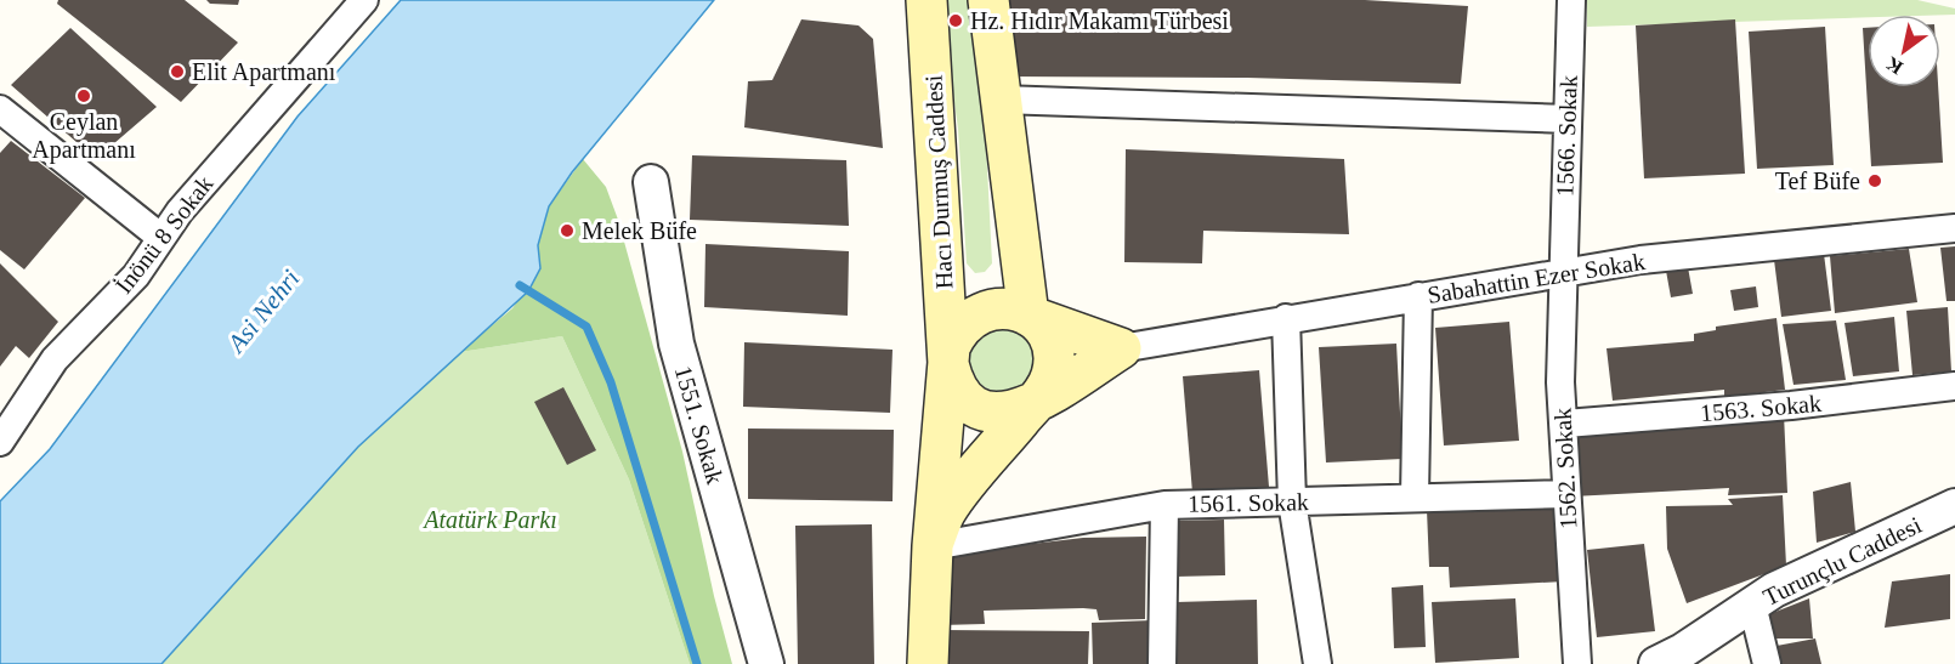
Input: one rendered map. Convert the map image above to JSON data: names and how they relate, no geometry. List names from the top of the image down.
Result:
{
  "streets": {
    "main road": ["Hacı Durmuş Caddesi", "Sabahattin Ezer Sokak"],
    "street": [
      "1566. Sokak",
      "İnönü 8 Sokak",
      "1563. Sokak",
      "1551. Sokak",
      "1562. Sokak",
      "1561. Sokak",
      "Turunçlu Caddesi"
    ]
  },
  "crossings": [
    ["1566. Sokak", "Sabahattin Ezer Sokak"],
    ["1566. Sokak", "1562. Sokak"],
    ["Hacı Durmuş Caddesi", "Sabahattin Ezer Sokak"],
    ["Hacı Durmuş Caddesi", "1561. Sokak"],
    ["Sabahattin Ezer Sokak", "1562. Sokak"],
    ["1563. Sokak", "1562. Sokak"],
    ["1562. Sokak", "1561. Sokak"]
  ],
  "water": ["Asi Nehri"],
  "parks": ["Atatürk Parkı"],
  "places": [
    "Hz. Hıdır Makamı Türbesi",
    "Elit Apartmanı",
    "Ceylan Apartmanı",
    "Tef Büfe",
    "Melek Büfe"
  ],
  "north": "bottom left"
}
